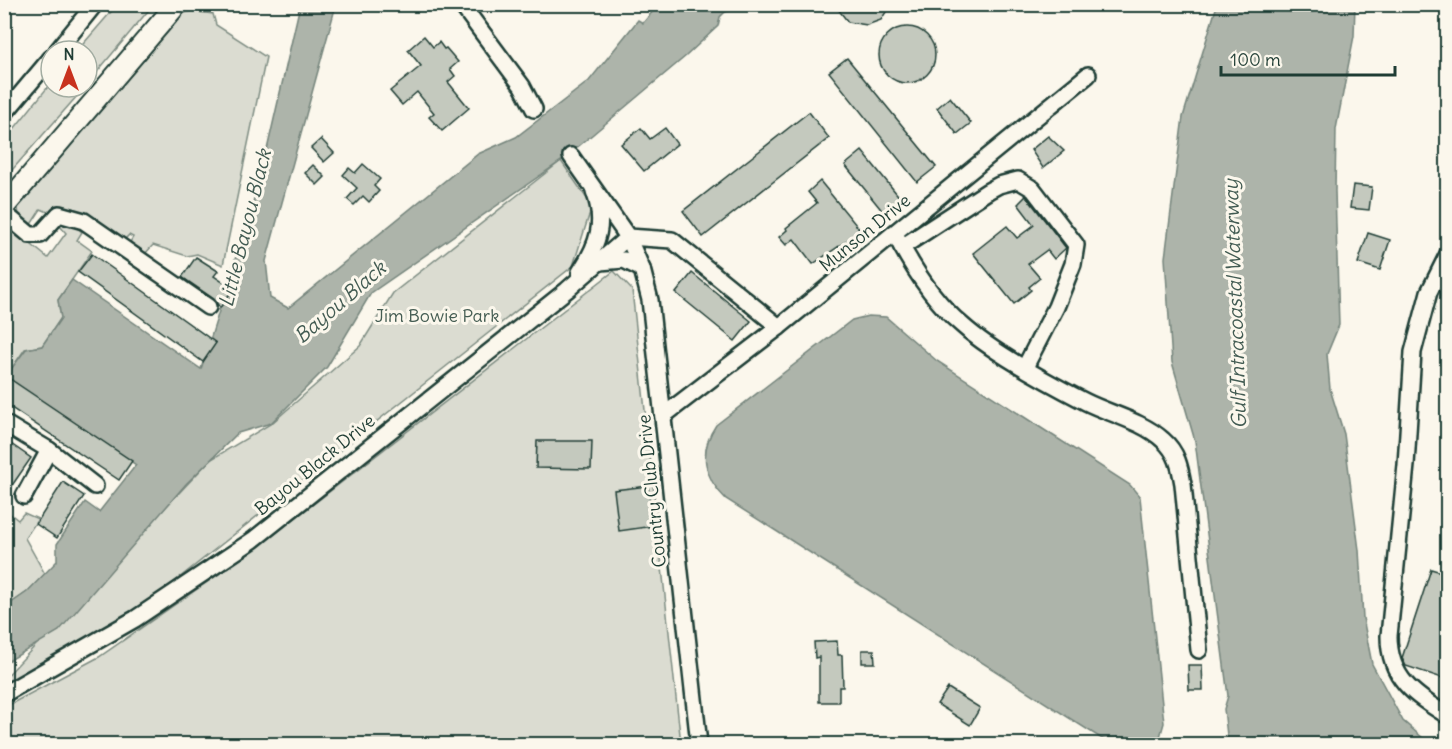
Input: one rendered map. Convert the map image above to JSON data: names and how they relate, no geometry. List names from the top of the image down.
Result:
{
  "streets": {
    "street": ["Munson Drive", "Bayou Black Drive", "Country Club Drive"]
  },
  "crossings": [
    ["Munson Drive", "Country Club Drive"],
    ["Bayou Black Drive", "Country Club Drive"]
  ],
  "water": ["Little Bayou Black", "Bayou Black", "Gulf Intracoastal Waterway"],
  "parks": ["Jim Bowie Park"],
  "scale_bar": "100 m",
  "north": "top"
}
